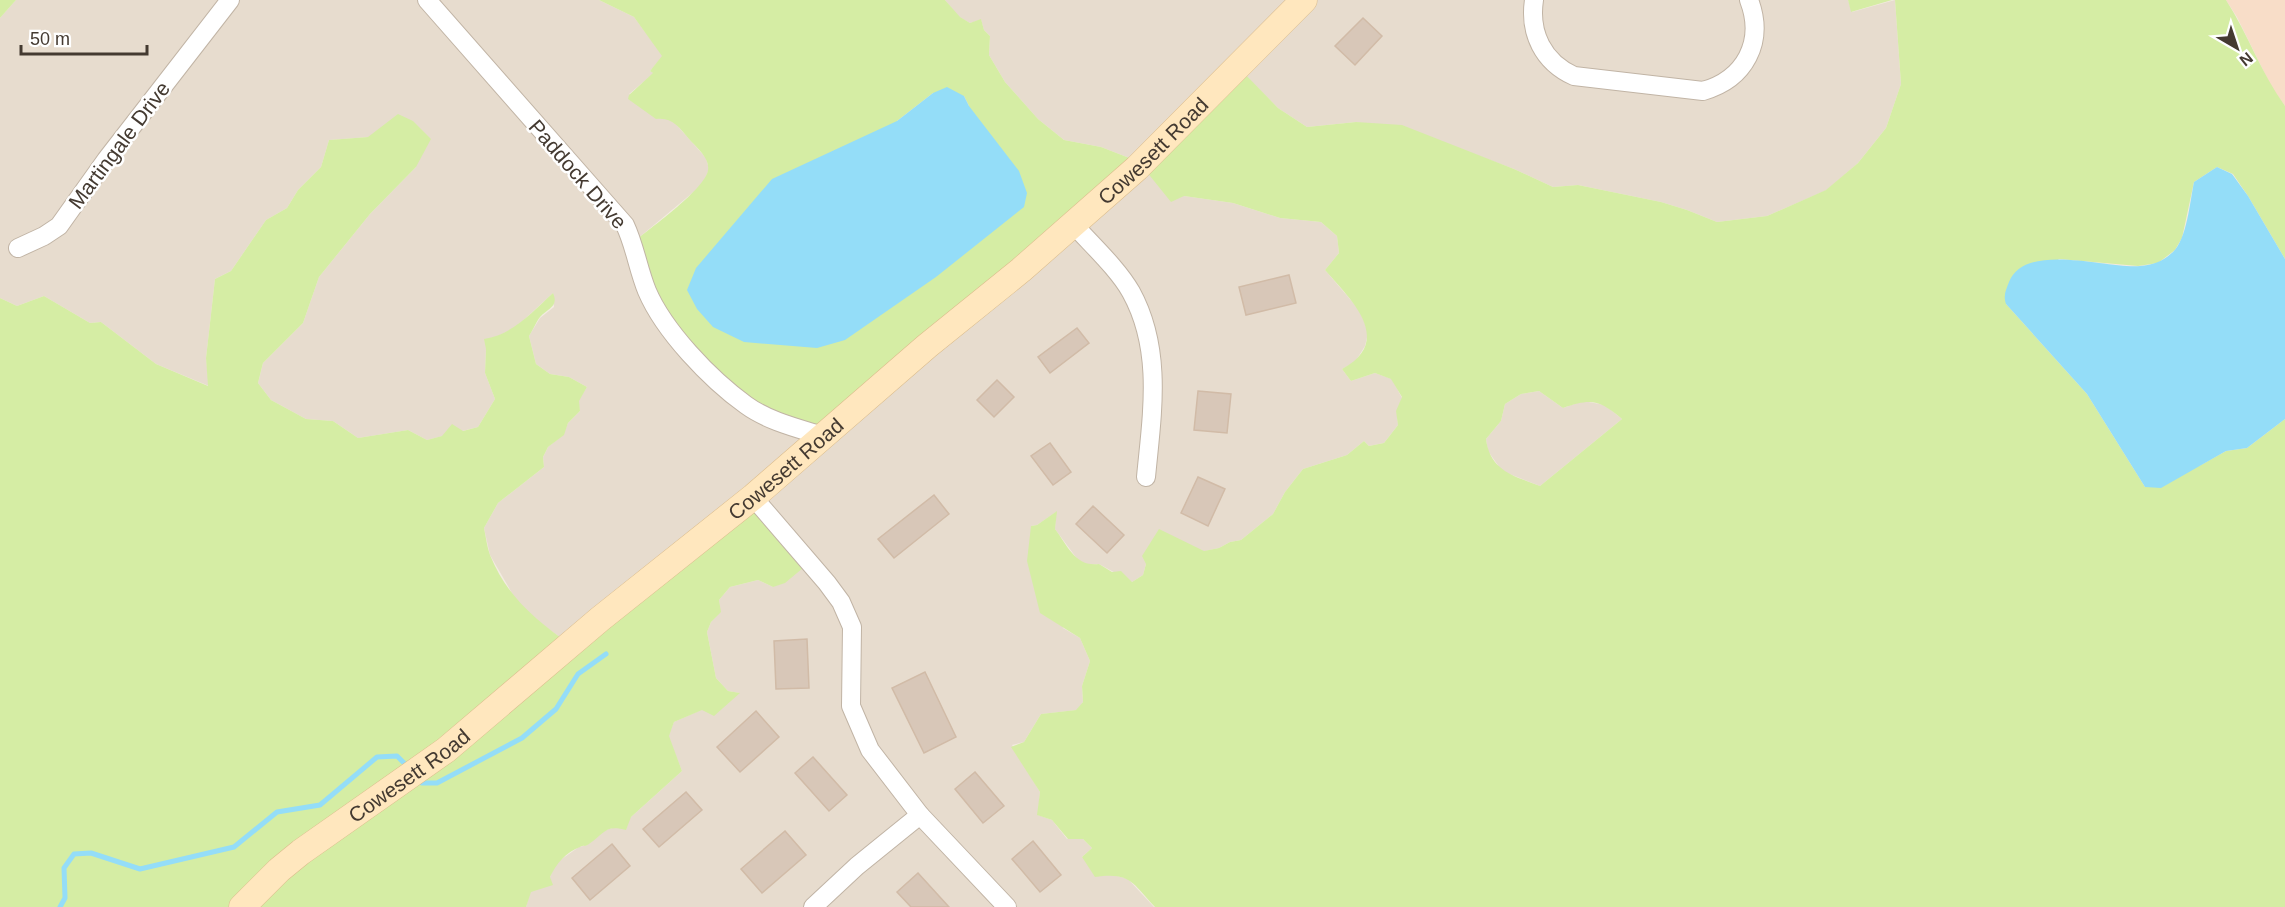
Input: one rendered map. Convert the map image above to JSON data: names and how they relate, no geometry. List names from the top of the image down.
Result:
{
  "streets": {
    "main road": ["Cowesett Road"],
    "street": ["Martingale Drive", "Paddock Drive"]
  },
  "crossings": [
    ["Cowesett Road", "Paddock Drive"]
  ],
  "scale_bar": "50 m",
  "north": "bottom right"
}
